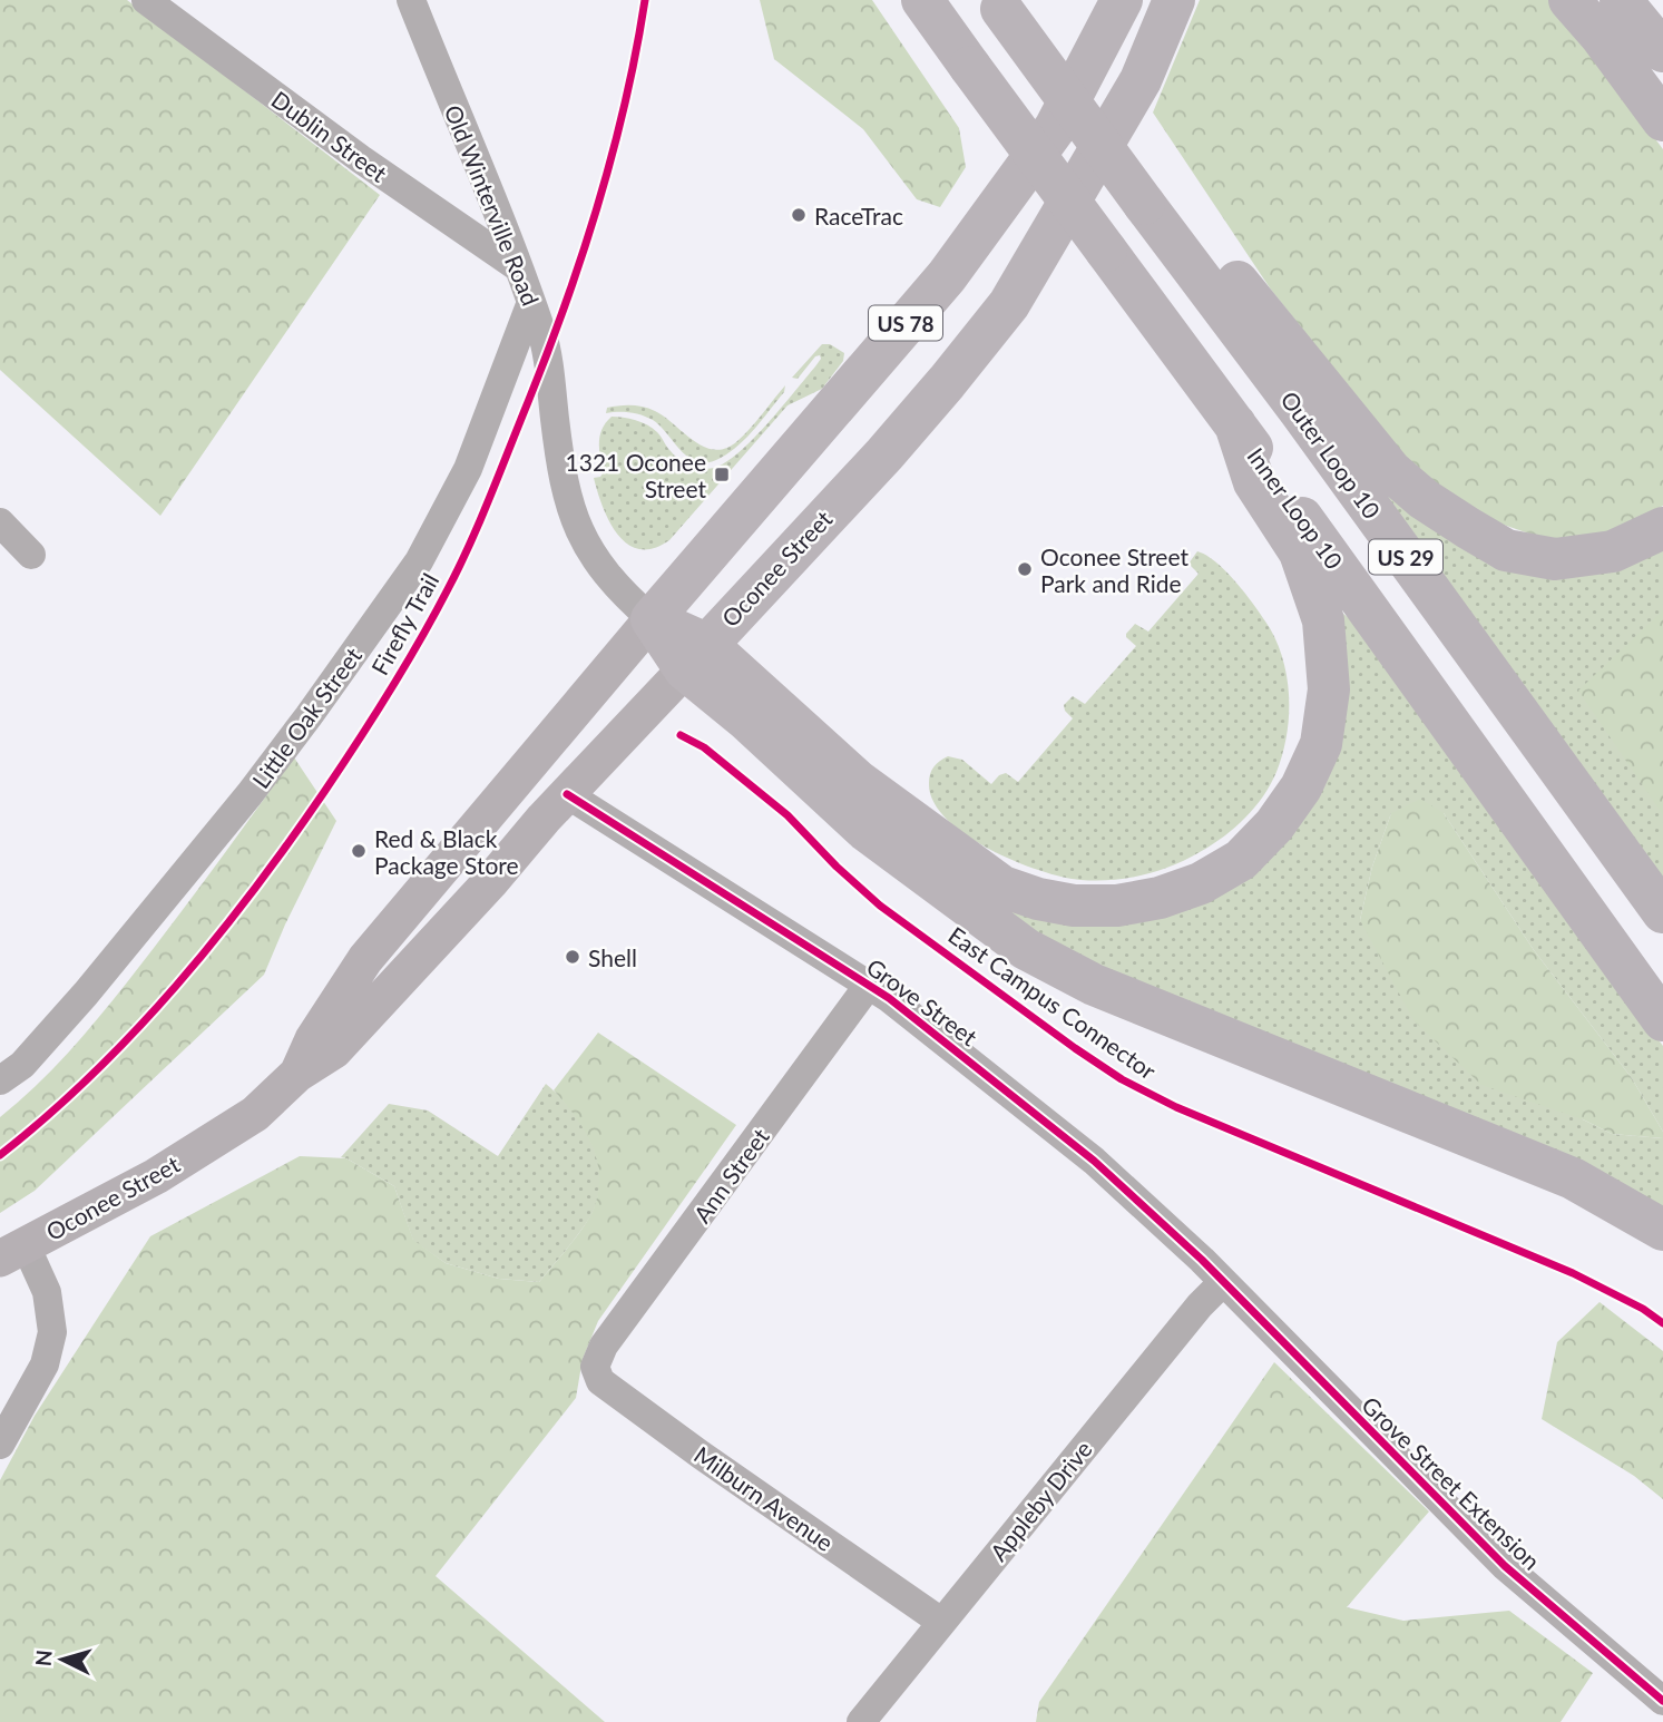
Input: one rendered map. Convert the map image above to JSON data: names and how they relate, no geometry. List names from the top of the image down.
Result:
{
  "streets": {
    "highway": [
      "US 78",
      "Outer Loop 10",
      "Inner Loop 10",
      "US 29",
      "Oconee Street"
    ],
    "street": [
      "Dublin Street",
      "Old Winterville Road",
      "Little Oak Street",
      "Grove Street",
      "Ann Street",
      "Grove Street Extension",
      "Milburn Avenue",
      "Appleby Drive"
    ],
    "cycle path": ["Firefly Trail", "East Campus Connector"]
  },
  "crossings": [
    ["Dublin Street", "Old Winterville Road"],
    ["Old Winterville Road", "Oconee Street"],
    ["Old Winterville Road", "Little Oak Street"],
    ["Oconee Street", "Grove Street"],
    ["Grove Street", "Ann Street"],
    ["Grove Street", "Grove Street Extension"],
    ["Grove Street", "Appleby Drive"],
    ["Ann Street", "Milburn Avenue"],
    ["Grove Street Extension", "Appleby Drive"],
    ["Milburn Avenue", "Appleby Drive"]
  ],
  "places": {
    "other": [
      "RaceTrac",
      "Oconee Street Park and Ride",
      "Red & Black Package Store",
      "Shell"
    ],
    "transit": ["1321 Oconee Street"]
  },
  "north": "left"
}
